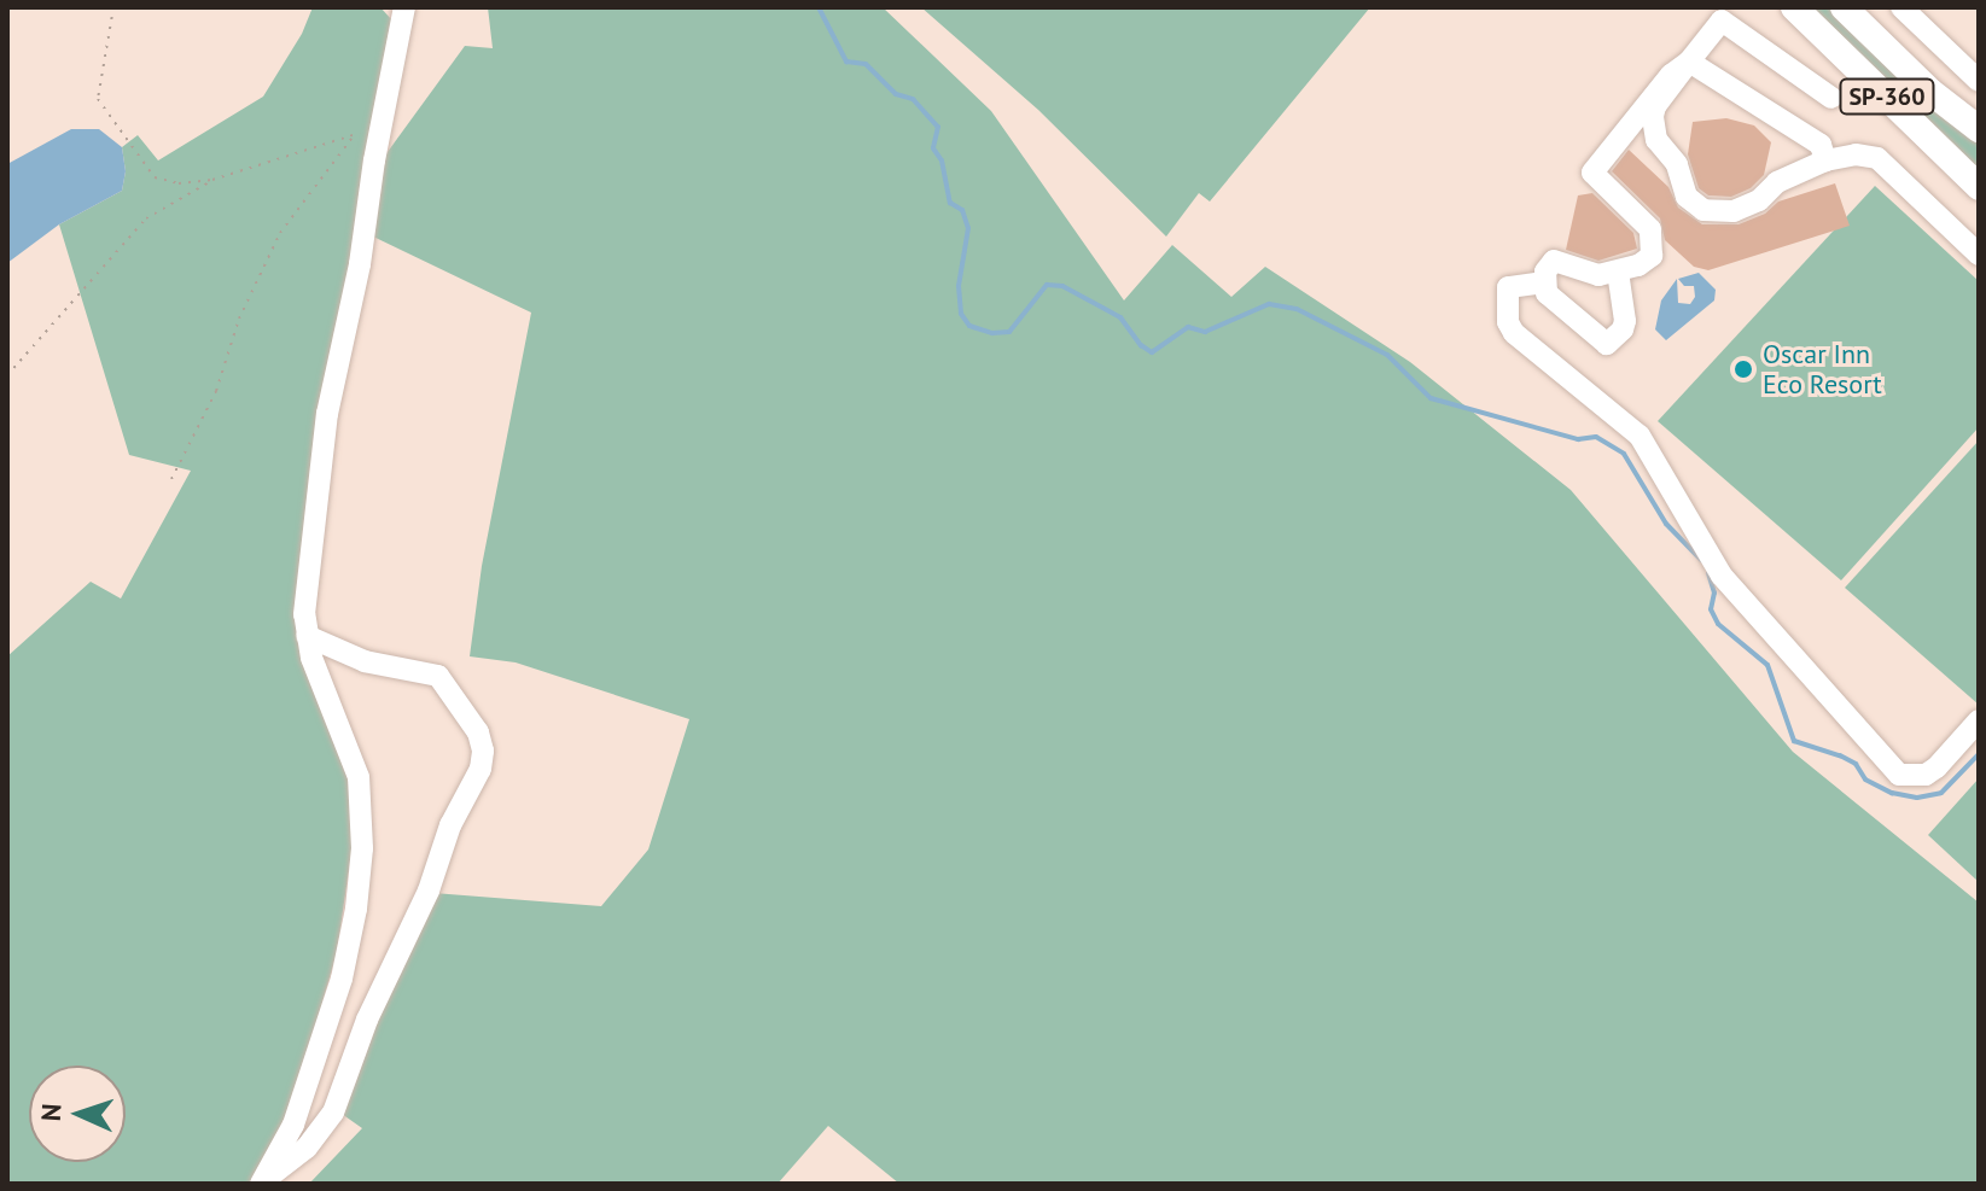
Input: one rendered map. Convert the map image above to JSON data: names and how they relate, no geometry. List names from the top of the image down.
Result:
{
  "streets": {
    "main road": ["SP-360"]
  },
  "places": ["Oscar Inn Eco Resort"],
  "north": "left"
}
